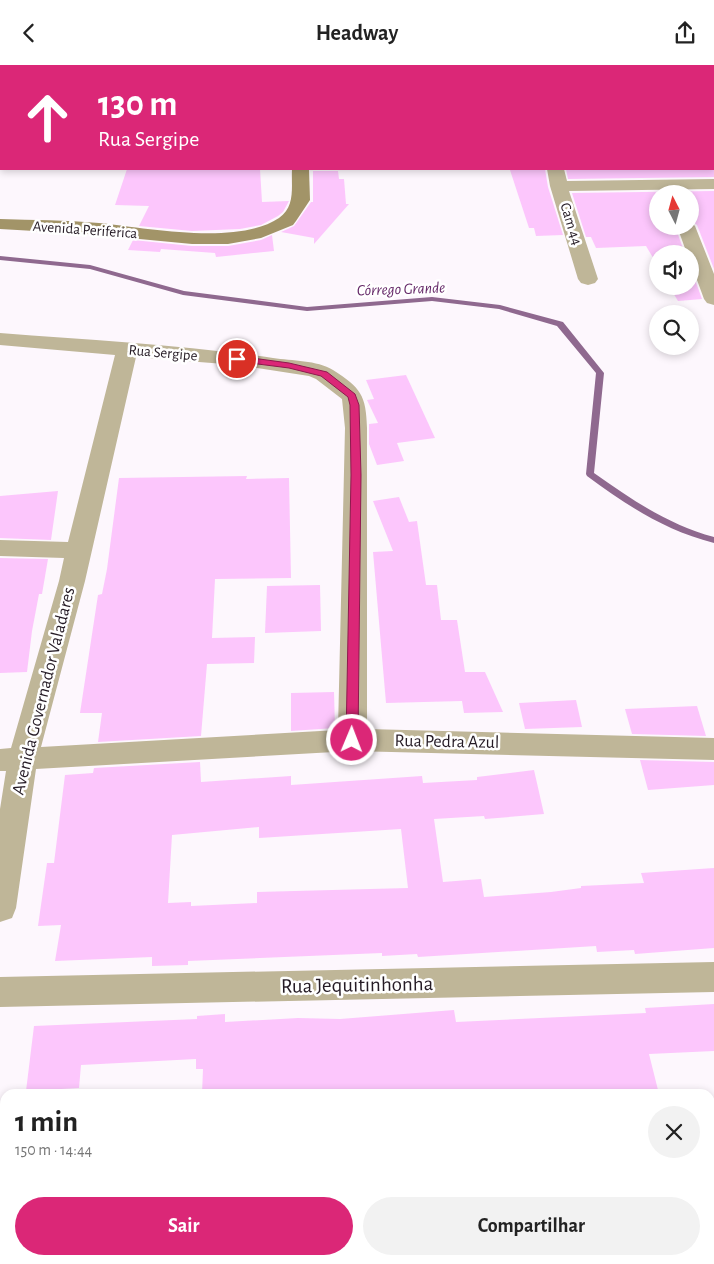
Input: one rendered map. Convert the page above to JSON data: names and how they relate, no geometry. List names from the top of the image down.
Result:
{
  "streets": {
    "street": [
      "Cam 44",
      "Avenida Periferica",
      "Rua Sergipe",
      "Avenida Governador Valadares",
      "Rua Pedra Azul",
      "Rua Jequitinhonha"
    ]
  },
  "crossings": [
    ["Rua Sergipe", "Avenida Governador Valadares"],
    ["Rua Sergipe", "Rua Pedra Azul"],
    ["Avenida Governador Valadares", "Rua Pedra Azul"]
  ],
  "water": ["Córrego Grande"],
  "north": "top",
  "page": {
    "header": "Headway",
    "turn": ["130 m", "Rua Sergipe"],
    "heading": ["1 min", "150 m · 14:44"],
    "buttons": ["Sair", "Compartilhar"]
  }
}
